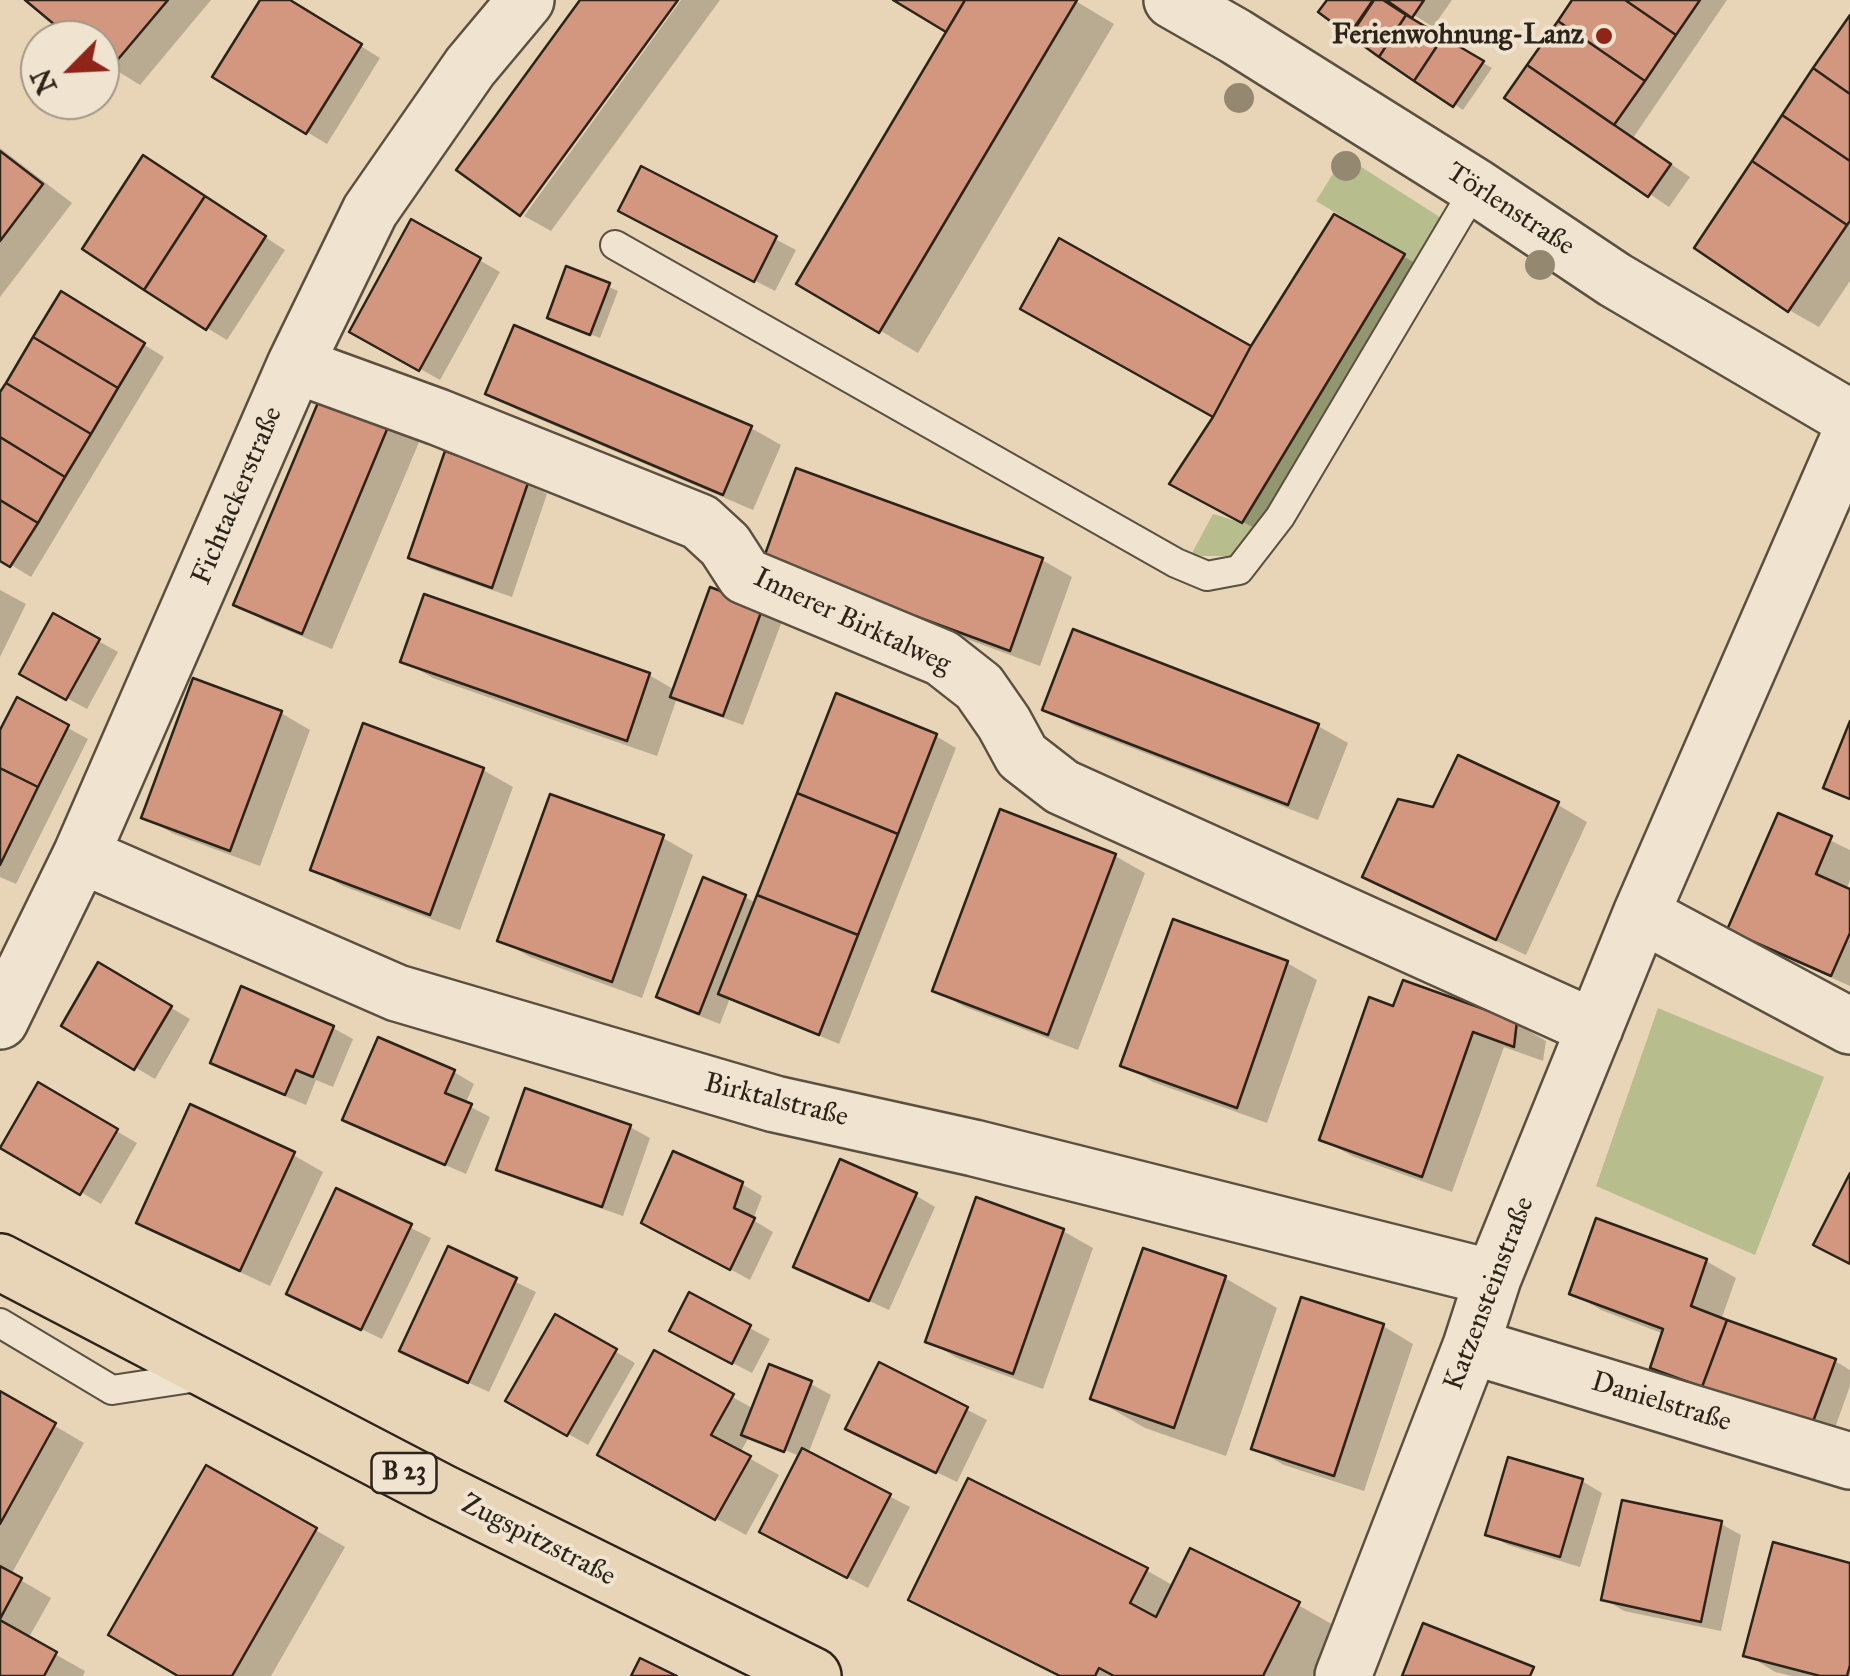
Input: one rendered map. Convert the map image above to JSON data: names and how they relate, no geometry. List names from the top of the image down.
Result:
{
  "streets": {
    "main road": ["B 23", "Zugspitzstraße"],
    "street": [
      "Törlenstraße",
      "Fichtackerstraße",
      "Innerer Birktalweg",
      "Birktalstraße",
      "Katzensteinstraße",
      "Danielstraße"
    ]
  },
  "crossings": [
    ["Fichtackerstraße", "Innerer Birktalweg"],
    ["Fichtackerstraße", "Birktalstraße"],
    ["Innerer Birktalweg", "Katzensteinstraße"],
    ["Birktalstraße", "Katzensteinstraße"],
    ["Katzensteinstraße", "Danielstraße"]
  ],
  "places": ["Ferienwohnung-Lanz"],
  "north": "bottom left"
}
